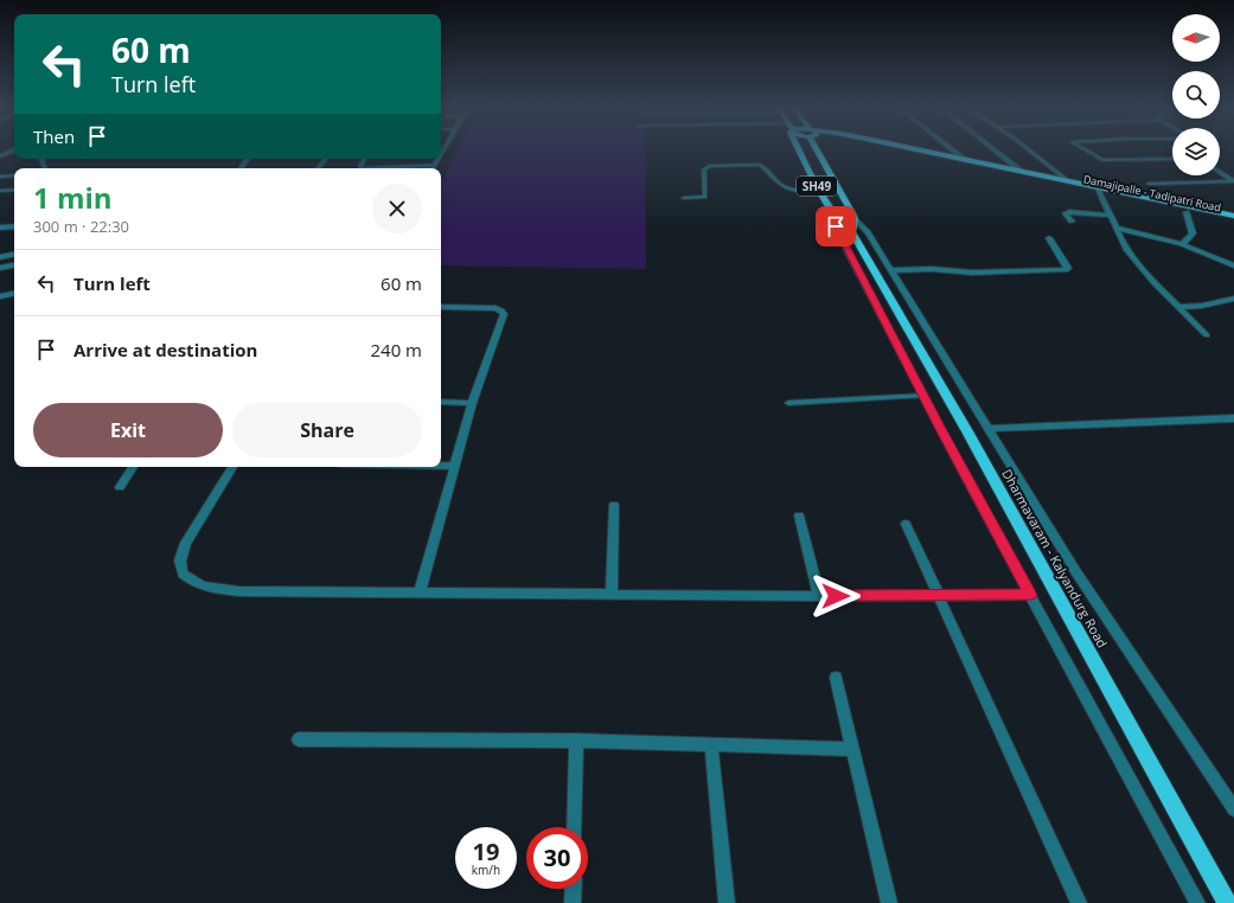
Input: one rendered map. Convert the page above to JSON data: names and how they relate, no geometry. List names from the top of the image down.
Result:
{
  "streets": {
    "main road": ["SH49", "Damajipalle - Tadipatri Road", "Dharmavaram - Kalyandurg Road"]
  },
  "north": "left",
  "page": {
    "turn": ["60 m", "Turn left"],
    "then": "Then",
    "heading": ["1 min", "300 m · 22:30"],
    "list": [
      {
        "name": "Turn left",
        "value": "60 m"
      },
      {
        "name": "Arrive at destination",
        "value": "240 m"
      }
    ],
    "buttons": ["Exit", "Share"],
    "speed": "19 km/h",
    "limit": "30"
  }
}
